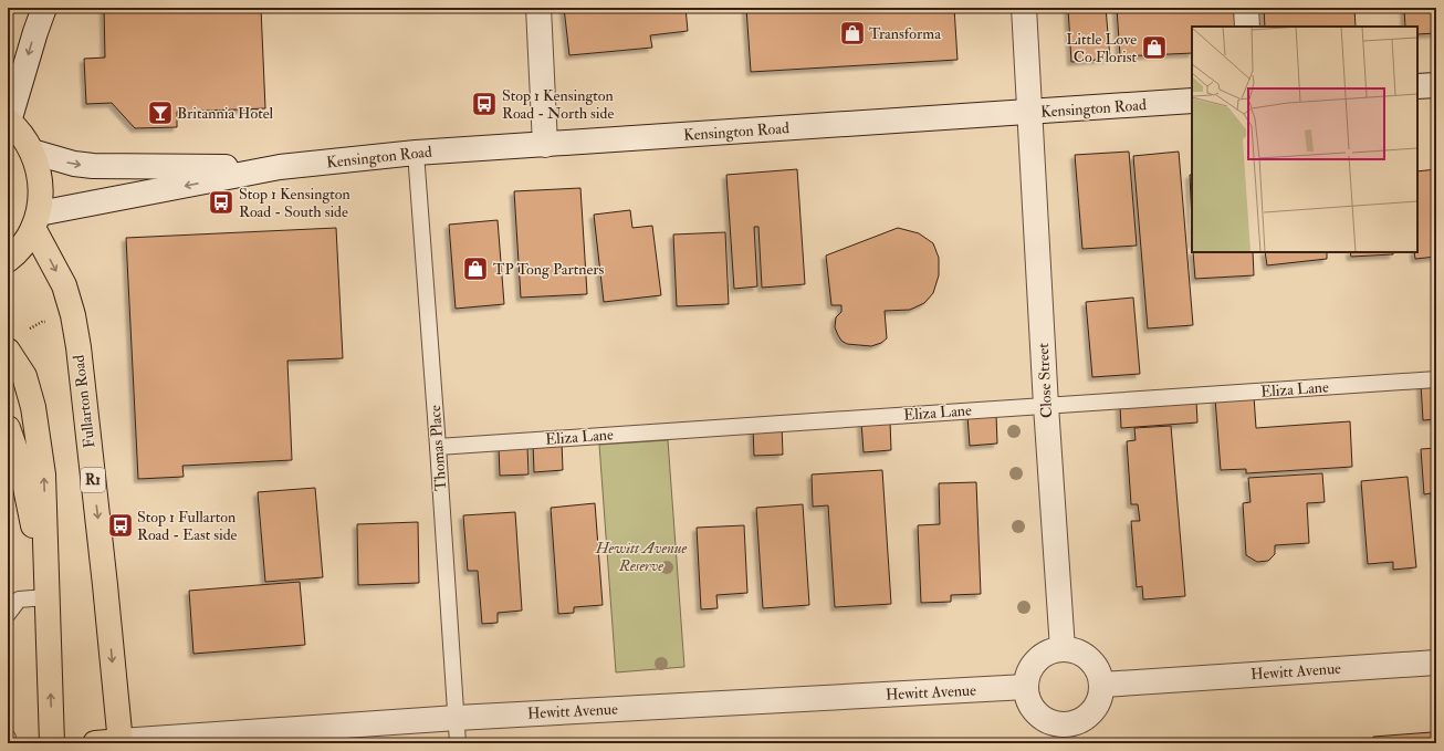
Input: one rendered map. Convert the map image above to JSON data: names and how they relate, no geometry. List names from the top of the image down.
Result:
{
  "streets": {
    "highway": ["Fullarton Road", "R1"],
    "street": ["Kensington Road", "Close Street", "Hewitt Avenue"],
    "lane": ["Eliza Lane", "Thomas Place"]
  },
  "crossings": [
    ["Kensington Road", "Close Street"],
    ["Kensington Road", "Fullarton Road"],
    ["Kensington Road", "Thomas Place"],
    ["Close Street", "Eliza Lane"],
    ["Close Street", "Hewitt Avenue"],
    ["Eliza Lane", "Thomas Place"],
    ["Fullarton Road", "Hewitt Avenue"],
    ["Thomas Place", "Hewitt Avenue"]
  ],
  "parks": ["Hewitt Avenue Reserve"],
  "places": {
    "shop": ["Transforma", "Little Love Co Florist", "TP Tong Partners"],
    "bus stop": ["Stop 1 Kensington Road - North side", "Stop 1 Kensington Road - South side", "Stop 1 Fullarton Road - East side"],
    "bar": ["Britannia Hotel"]
  }
}
